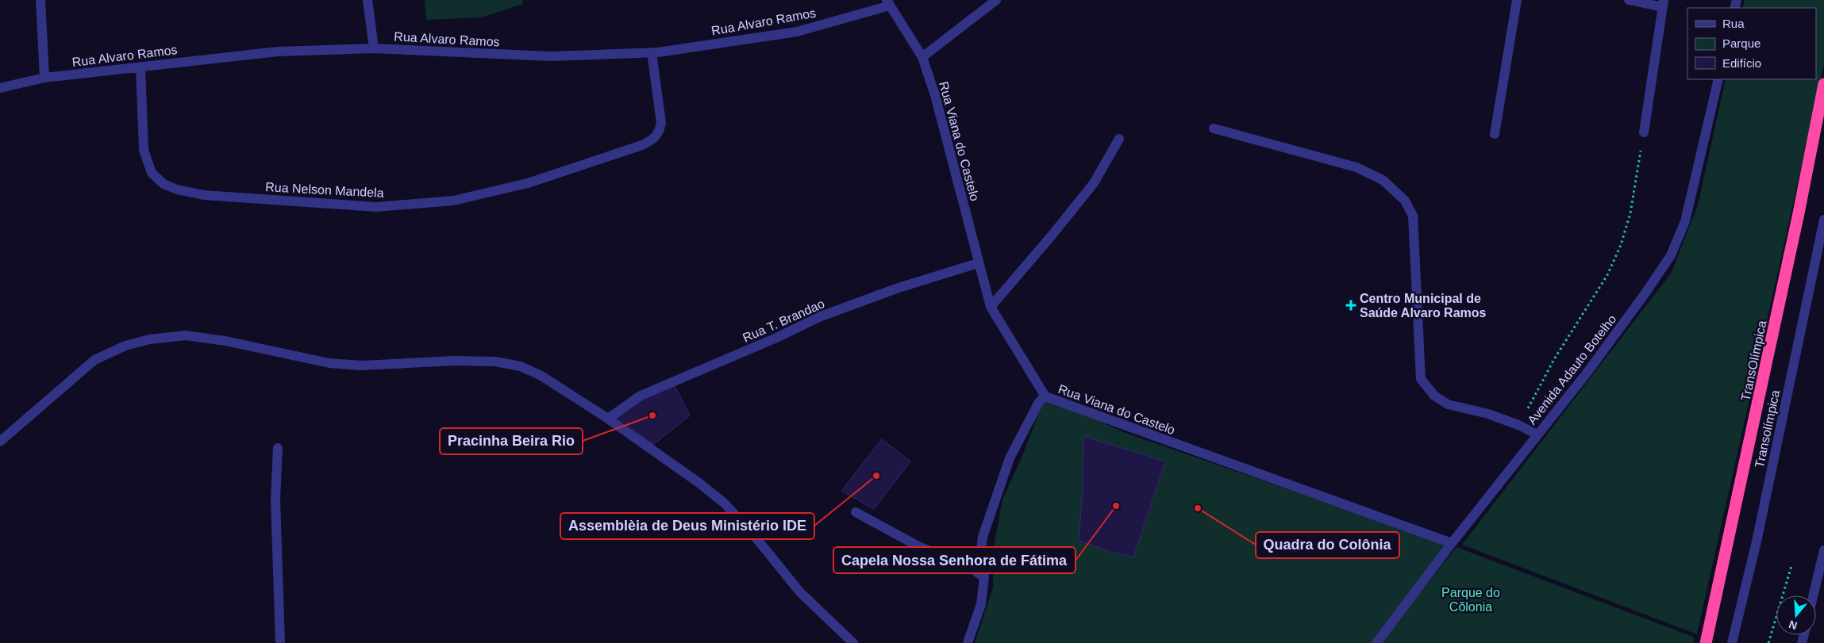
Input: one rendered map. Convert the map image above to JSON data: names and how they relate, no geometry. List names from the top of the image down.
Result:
{
  "streets": {
    "highway": ["TransOlímpica"],
    "street": [
      "Rua Alvaro Ramos",
      "Rua Viana do Castelo",
      "Rua Nelson Mandela",
      "Rua T. Brandao",
      "Avenida Adauto Botelho",
      "Transolímpica"
    ]
  },
  "crossings": [
    ["Rua Alvaro Ramos", "Rua Viana do Castelo"],
    ["Rua Alvaro Ramos", "Rua Nelson Mandela"],
    ["Rua Viana do Castelo", "Rua T. Brandao"],
    ["Rua Viana do Castelo", "Avenida Adauto Botelho"]
  ],
  "parks": ["Parque do Cõlonia"],
  "places": {
    "health": ["Centro Municipal de Saúde Alvaro Ramos"],
    "other": [
      "Pracinha Beira Rio",
      "Assemblèia de Deus Ministério IDE",
      "Capela Nossa Senhora de Fátima",
      "Quadra do Colônia"
    ]
  },
  "legend": ["Rua", "Parque", "Edifício"],
  "north": "bottom"
}
